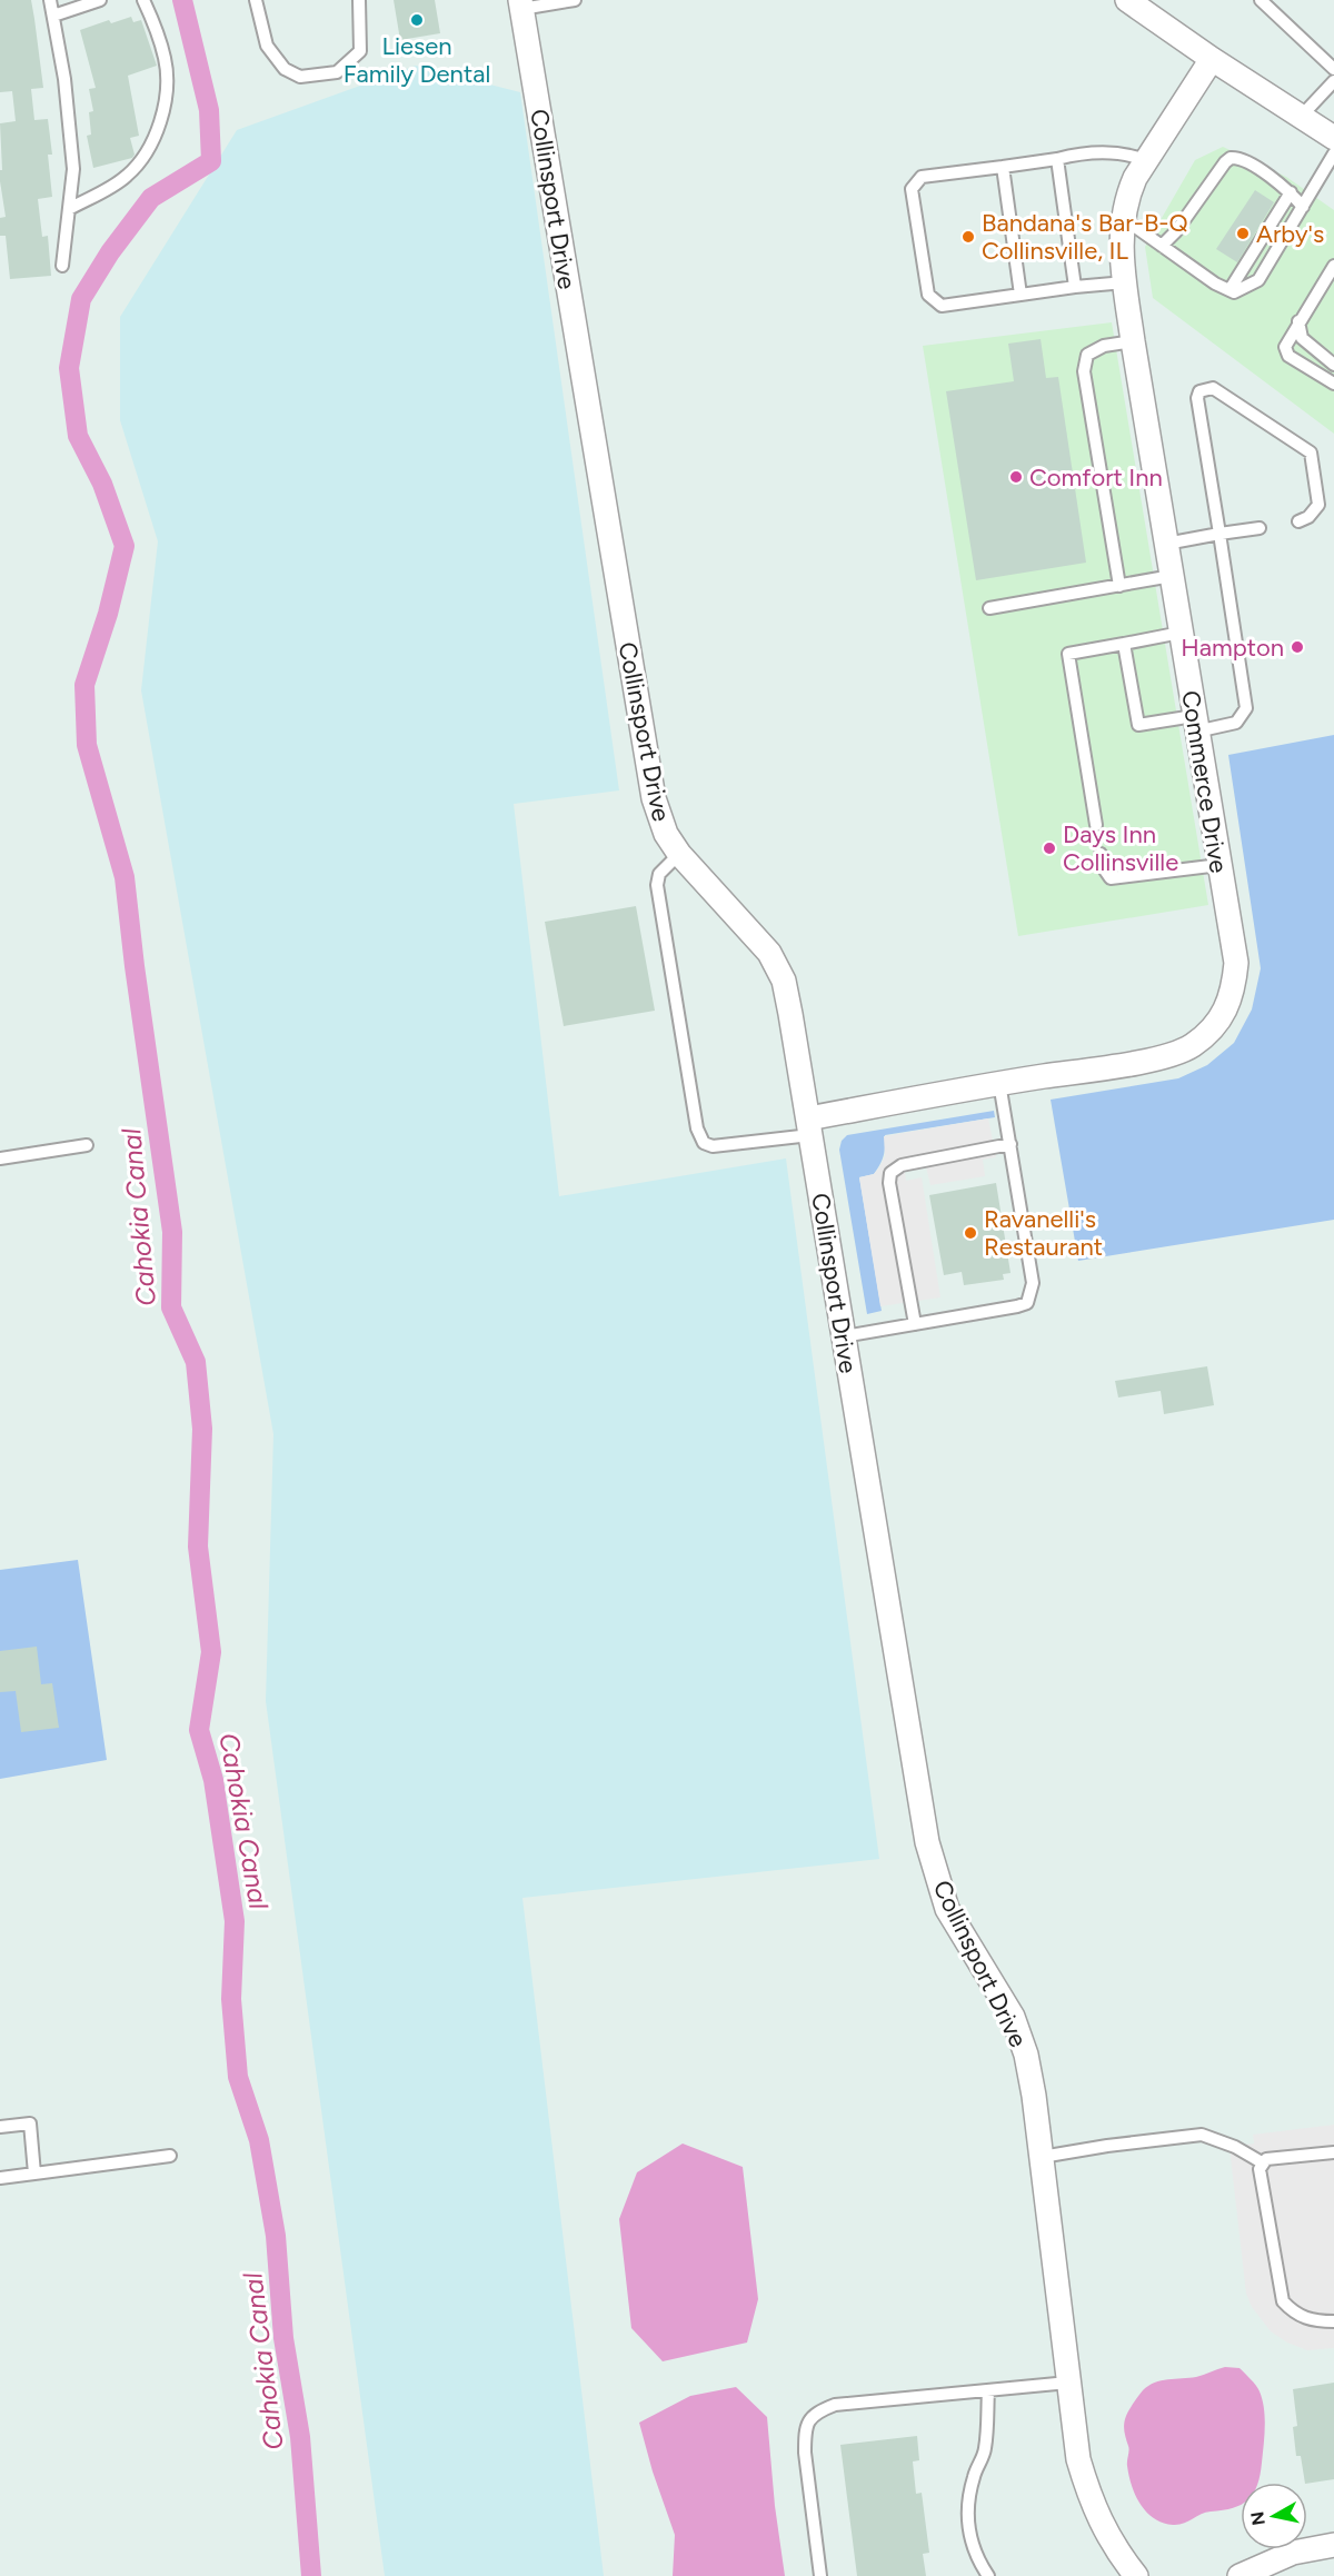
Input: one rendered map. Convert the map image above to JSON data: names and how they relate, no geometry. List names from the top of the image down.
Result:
{
  "streets": {
    "street": ["Collinsport Drive", "Commerce Drive"]
  },
  "crossings": [
    ["Collinsport Drive", "Commerce Drive"]
  ],
  "water": ["Cahokia Canal"],
  "places": [
    "Liesen Family Dental",
    "Arby's",
    "Bandana's Bar-B-Q Collinsville, IL",
    "Comfort Inn",
    "Hampton",
    "Days Inn Collinsville",
    "Ravanelli's Restaurant"
  ],
  "north": "left"
}
